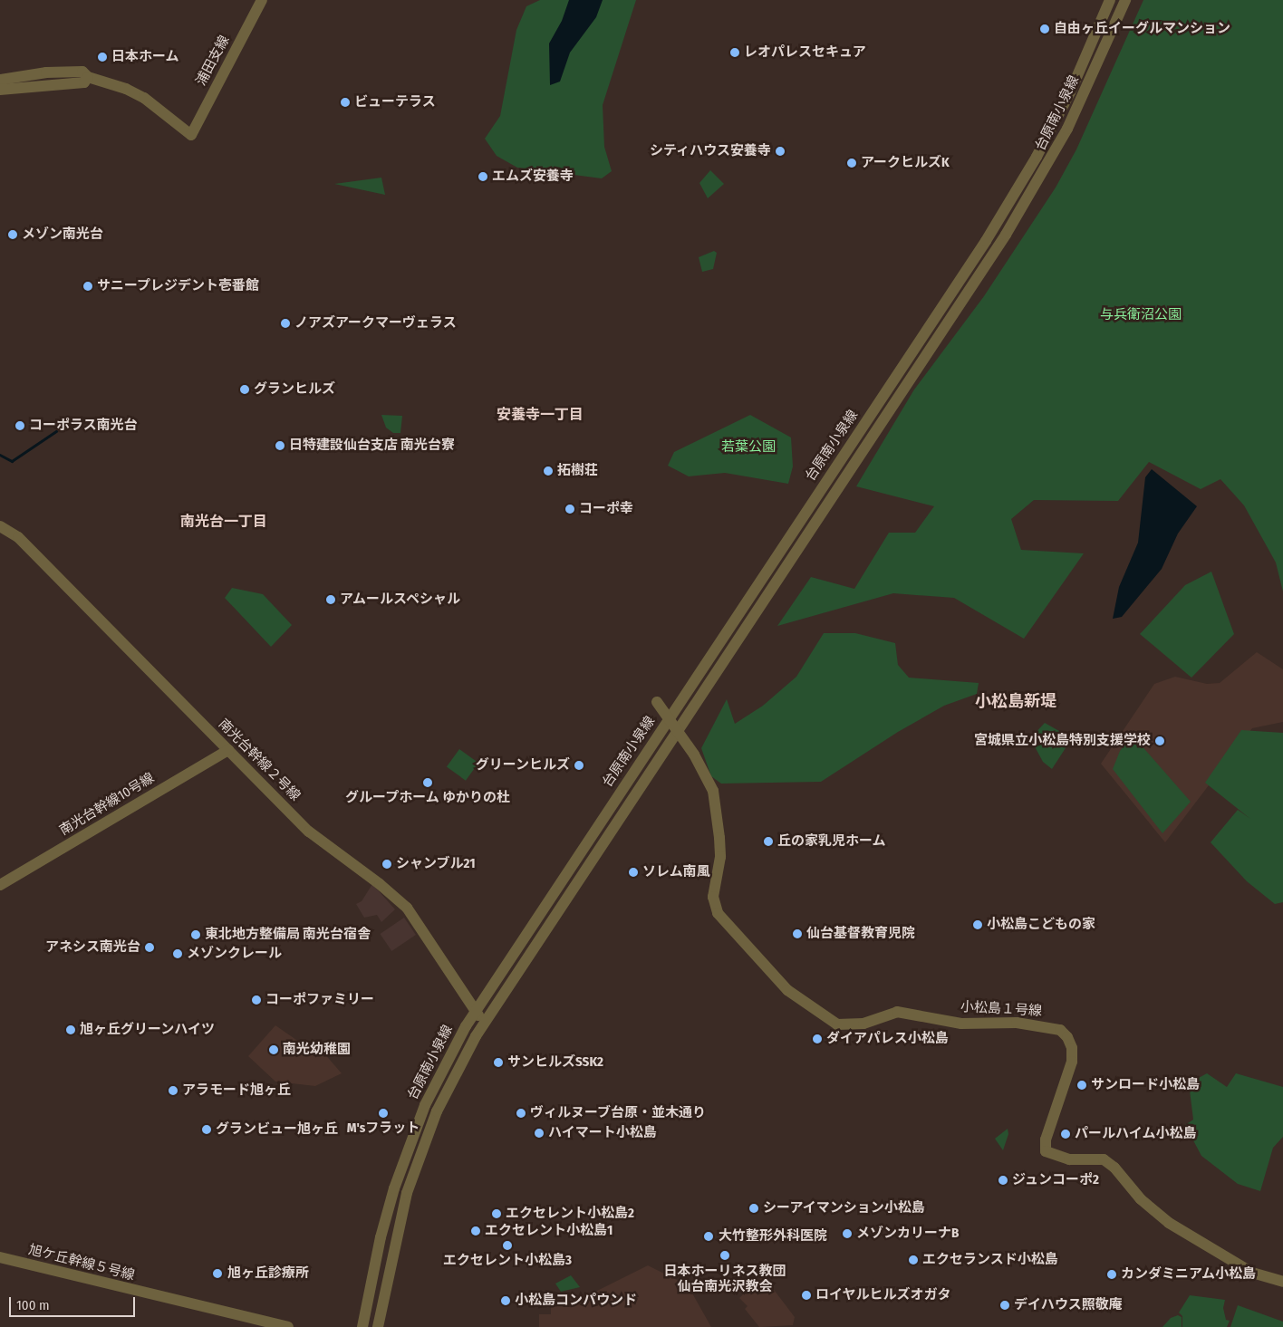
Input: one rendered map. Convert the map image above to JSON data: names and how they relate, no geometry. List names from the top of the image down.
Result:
{
  "streets": {
    "street": [
      "浦田支線",
      "台原南小泉線",
      "南光台幹線２号線",
      "南光台幹線10号線",
      "小松島１号線",
      "旭ケ丘幹線５号線"
    ]
  },
  "crossings": [
    ["台原南小泉線", "南光台幹線２号線"],
    ["南光台幹線２号線", "南光台幹線10号線"]
  ],
  "districts": ["安養寺一丁目", "南光台一丁目", "小松島新堤"],
  "parks": ["与兵衛沼公園", "若葉公園"],
  "places": [
    "自由ヶ丘イーグルマンション",
    "レオパレスセキュア",
    "日本ホーム",
    "ビューテラス",
    "シティハウス安養寺",
    "アークヒルズK",
    "エムズ安養寺",
    "メゾン南光台",
    "サニープレジデント壱番館",
    "ノアズアークマーヴェラス",
    "グランヒルズ",
    "コーポラス南光台",
    "日特建設仙台支店 南光台寮",
    "拓樹荘",
    "コーポ幸",
    "アムールスペシャル",
    "宮城県立小松島特別支援学校",
    "グリーンヒルズ",
    "グループホーム ゆかりの杜",
    "丘の家乳児ホーム",
    "シャンブル21",
    "ソレム南風",
    "小松島こどもの家",
    "仙台基督教育児院",
    "東北地方整備局 南光台宿舎",
    "アネシス南光台",
    "メゾンクレール",
    "コーポファミリー",
    "旭ヶ丘グリーンハイツ",
    "ダイアパレス小松島",
    "南光幼稚園",
    "サンヒルズSSK2",
    "サンロード小松島",
    "アラモード旭ヶ丘",
    "M'sフラット",
    "ヴィルヌーブ台原・並木通り",
    "グランビュー旭ヶ丘",
    "ハイマート小松島",
    "パールハイム小松島",
    "ジュンコーポ2",
    "シーアイマンション小松島",
    "エクセレント小松島2",
    "エクセレント小松島1",
    "メゾンカリーナB",
    "大竹整形外科医院",
    "エクセレント小松島3",
    "日本ホーリネス教団 仙台南光沢教会",
    "エクセランスド小松島",
    "旭ヶ丘診療所",
    "カンダミニアム小松島",
    "ロイヤルヒルズオガタ",
    "小松島コンパウンド",
    "デイハウス照敬庵"
  ],
  "scale_bar": "100 m"
}
